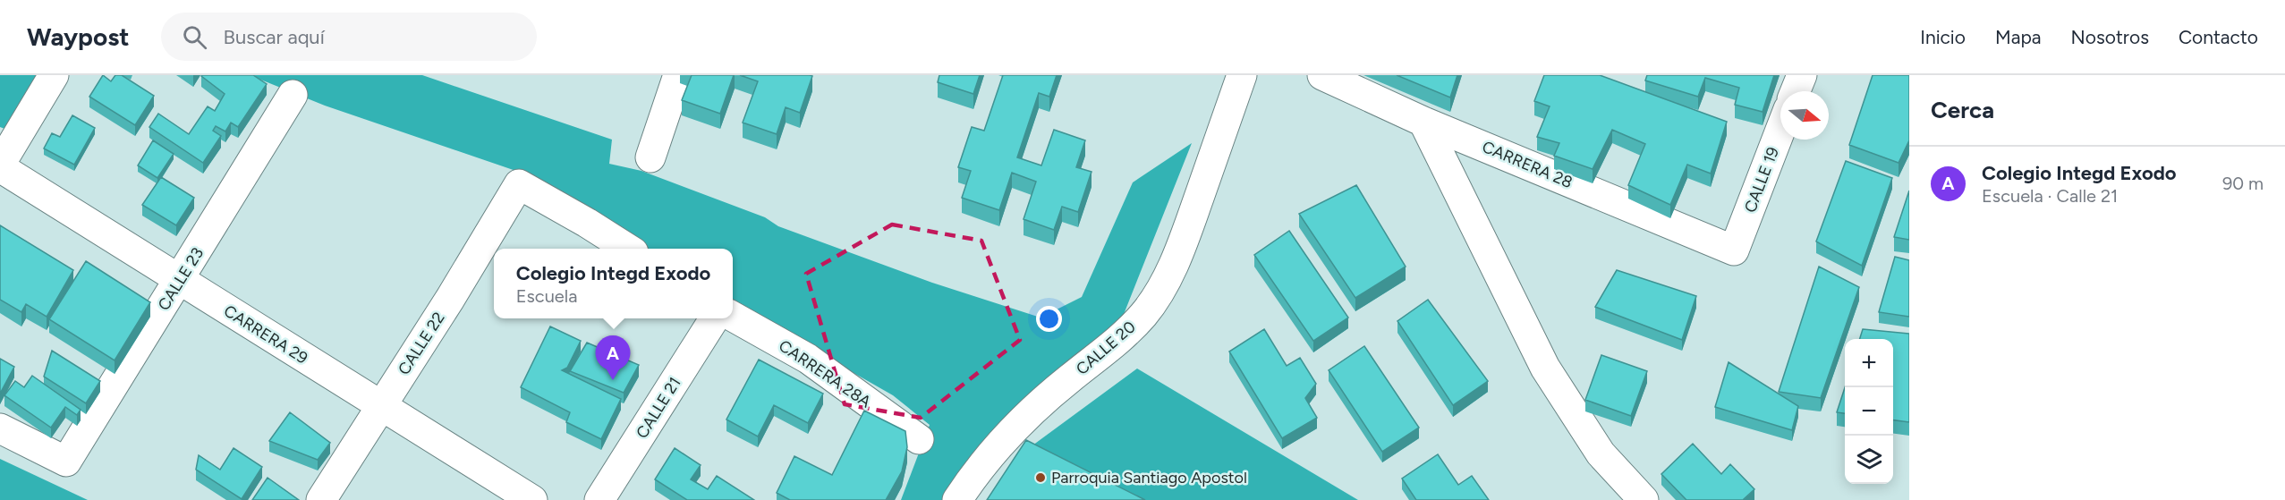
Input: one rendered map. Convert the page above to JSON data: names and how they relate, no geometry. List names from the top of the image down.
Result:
{
  "streets": {
    "street": [
      "CARRERA 28",
      "CALLE 19",
      "CALLE 23",
      "CARRERA 29",
      "CALLE 22",
      "CALLE 20",
      "CARRERA 28A",
      "CALLE 21"
    ]
  },
  "crossings": [
    ["CARRERA 28", "CALLE 19"],
    ["CALLE 23", "CARRERA 29"],
    ["CARRERA 29", "CALLE 22"]
  ],
  "places": ["Parroquia Santiago Apostol"],
  "north": "right",
  "page": {
    "header": "Waypost",
    "search": "Buscar aquí",
    "nav": [
      "Inicio",
      "Mapa",
      "Nosotros",
      "Contacto"
    ],
    "heading": "Cerca",
    "list": [
      {
        "mark": "A",
        "name": "Colegio Integd Exodo",
        "note": "Escuela · Calle 21",
        "value": "90 m"
      }
    ],
    "popup": ["Colegio Integd Exodo", "Escuela"],
    "pins": "A",
    "map_buttons": ["+", "−"]
  }
}
